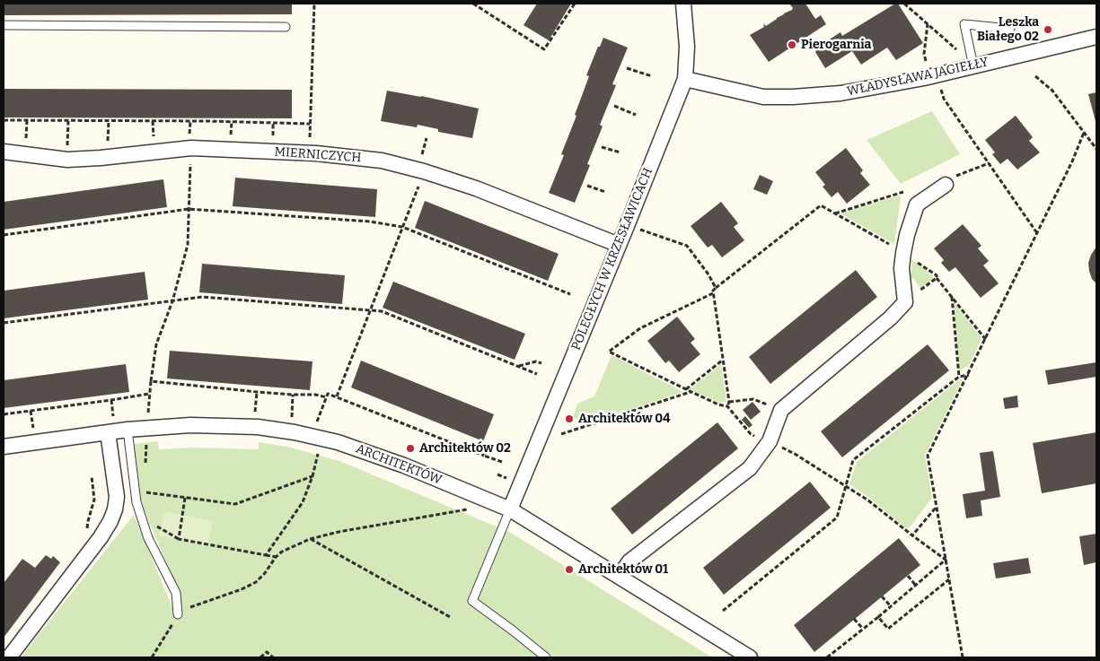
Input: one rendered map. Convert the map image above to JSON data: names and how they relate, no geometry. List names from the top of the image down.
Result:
{
  "streets": {
    "street": [
      "WŁADYSŁAWA JAGIEŁŁY",
      "MIERNICZYCH",
      "POLEGŁYCH W KRZESŁAWICACH",
      "ARCHITEKTÓW"
    ]
  },
  "crossings": [
    ["WŁADYSŁAWA JAGIEŁŁY", "POLEGŁYCH W KRZESŁAWICACH"],
    ["MIERNICZYCH", "POLEGŁYCH W KRZESŁAWICACH"],
    ["POLEGŁYCH W KRZESŁAWICACH", "ARCHITEKTÓW"]
  ],
  "places": [
    "Leszka Białego 02",
    "Pierogarnia",
    "Architektów 04",
    "Architektów 02",
    "Architektów 01"
  ]
}
